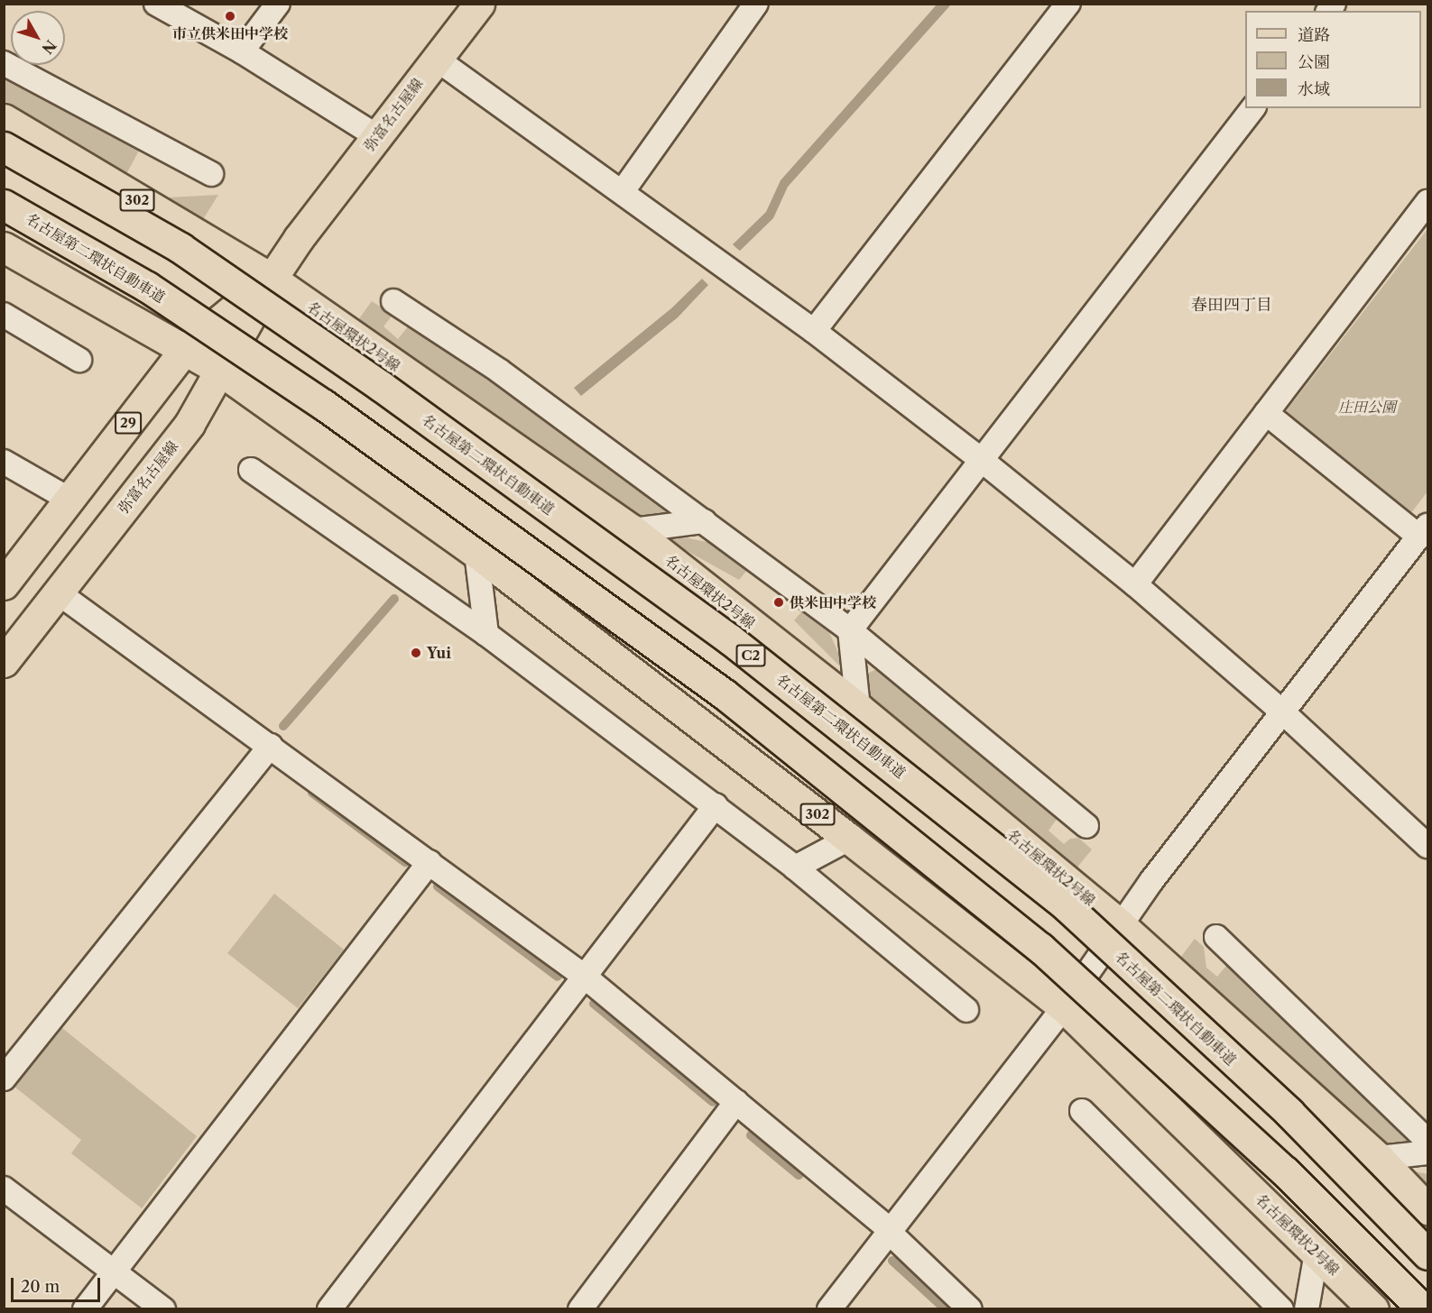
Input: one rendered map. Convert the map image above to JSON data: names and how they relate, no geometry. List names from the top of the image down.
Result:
{
  "streets": {
    "main road": [
      "弥富名古屋線",
      "302",
      "名古屋第二環状自動車道",
      "名古屋環状2号線",
      "29",
      "C2"
    ]
  },
  "crossings": [
    ["弥富名古屋線", "名古屋環状2号線"]
  ],
  "districts": ["春田四丁目"],
  "parks": ["庄田公園"],
  "places": ["市立供米田中学校", "供米田中学校", "Yui"],
  "legend": ["道路", "公園", "水域"],
  "scale_bar": "20 m",
  "north": "bottom right"
}
